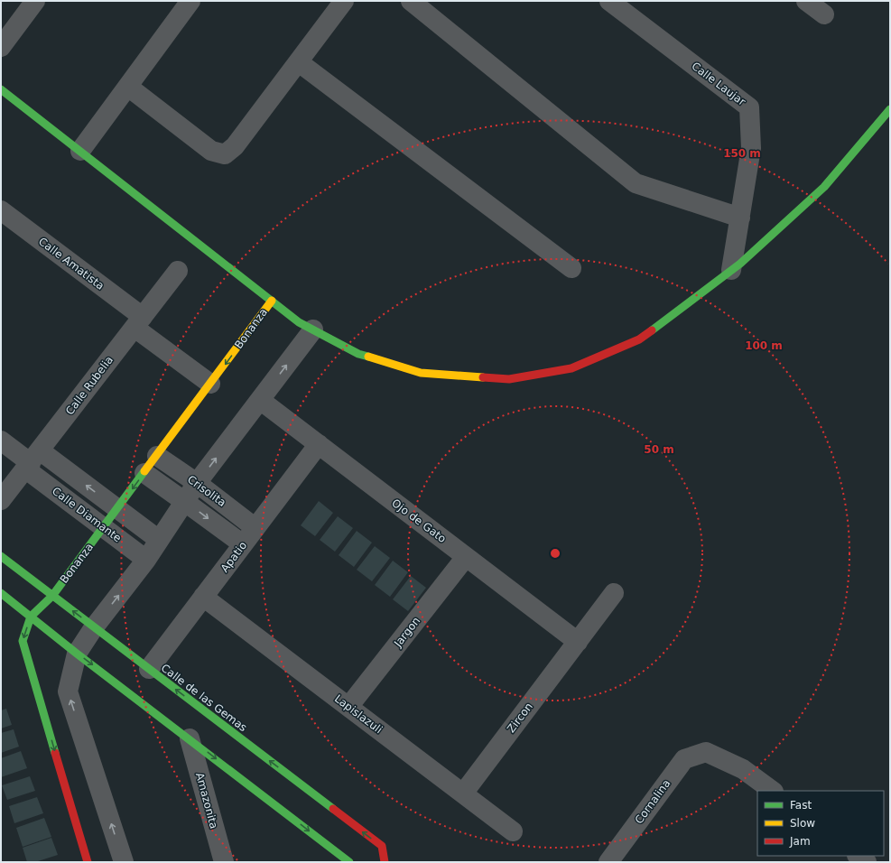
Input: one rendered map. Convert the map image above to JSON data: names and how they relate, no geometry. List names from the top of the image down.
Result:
{
  "streets": {
    "street": [
      "Calle Laujar",
      "Calle Amatista",
      "Bonanza",
      "Calle Rubelia",
      "Crisolita",
      "Calle Diamante",
      "Ojo de Gato",
      "Apatio",
      "Jargon",
      "Calle de las Gemas",
      "Lapislazuli",
      "Zircon",
      "Amazonita",
      "Cornalina"
    ]
  },
  "crossings": [
    ["Calle Amatista", "Bonanza"],
    ["Calle Amatista", "Calle Rubelia"],
    ["Bonanza", "Crisolita"],
    ["Bonanza", "Calle Diamante"],
    ["Bonanza", "Calle de las Gemas"],
    ["Calle Rubelia", "Calle Diamante"],
    ["Crisolita", "Apatio"],
    ["Ojo de Gato", "Apatio"],
    ["Ojo de Gato", "Jargon"],
    ["Ojo de Gato", "Zircon"],
    ["Apatio", "Calle de las Gemas"],
    ["Apatio", "Lapislazuli"],
    ["Jargon", "Lapislazuli"],
    ["Lapislazuli", "Zircon"]
  ],
  "legend": ["Fast", "Slow", "Jam"],
  "rings": ["150 m", "100 m", "50 m"]
}
